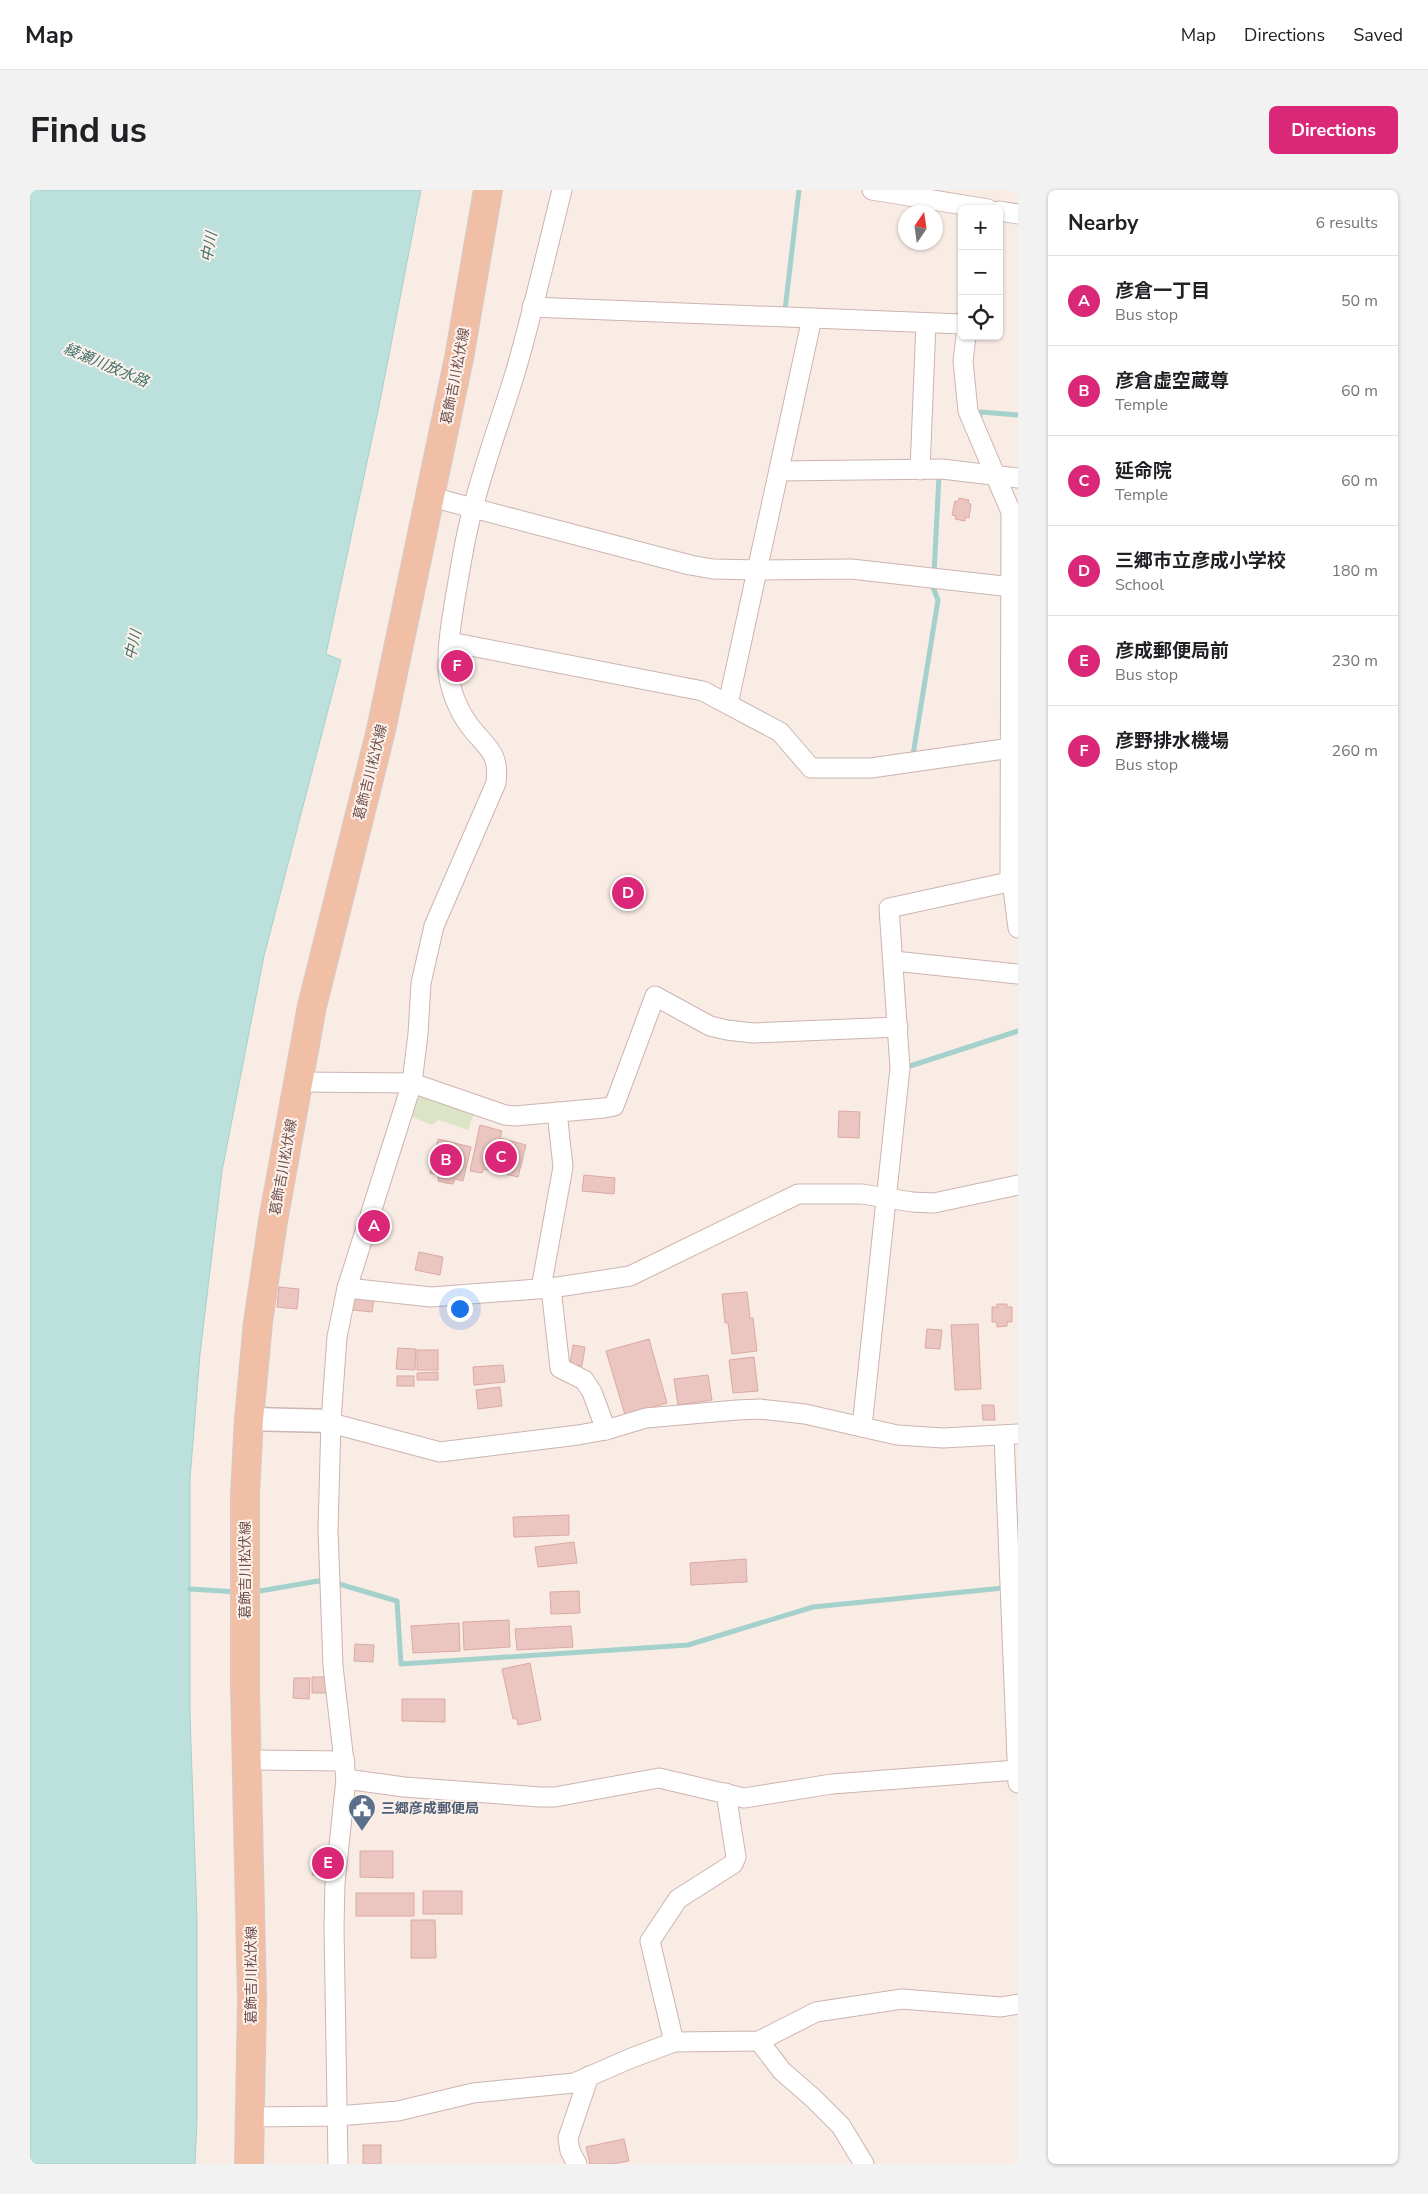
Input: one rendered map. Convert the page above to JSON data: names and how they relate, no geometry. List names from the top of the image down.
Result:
{
  "streets": {
    "main road": ["葛飾吉川松伏線"]
  },
  "water": ["中川", "綾瀬川放水路"],
  "places": {
    "public building": ["三郷彦成郵便局"]
  },
  "north": "top",
  "page": {
    "header": "Map",
    "nav": ["Map", "Directions", "Saved"],
    "buttons": "Directions",
    "title": "Find us",
    "heading": ["Nearby", "6 results"],
    "map_buttons": ["+", "−"],
    "list": [
      {
        "mark": "A",
        "name": "彦倉一丁目",
        "note": "Bus stop",
        "value": "50 m"
      },
      {
        "mark": "B",
        "name": "彦倉虚空蔵尊",
        "note": "Temple",
        "value": "60 m"
      },
      {
        "mark": "C",
        "name": "延命院",
        "note": "Temple",
        "value": "60 m"
      },
      {
        "mark": "D",
        "name": "三郷市立彦成小学校",
        "note": "School",
        "value": "180 m"
      },
      {
        "mark": "E",
        "name": "彦成郵便局前",
        "note": "Bus stop",
        "value": "230 m"
      },
      {
        "mark": "F",
        "name": "彦野排水機場",
        "note": "Bus stop",
        "value": "260 m"
      }
    ],
    "pins": [
      "F",
      "D",
      "C",
      "B",
      "A",
      "E"
    ]
  }
}
